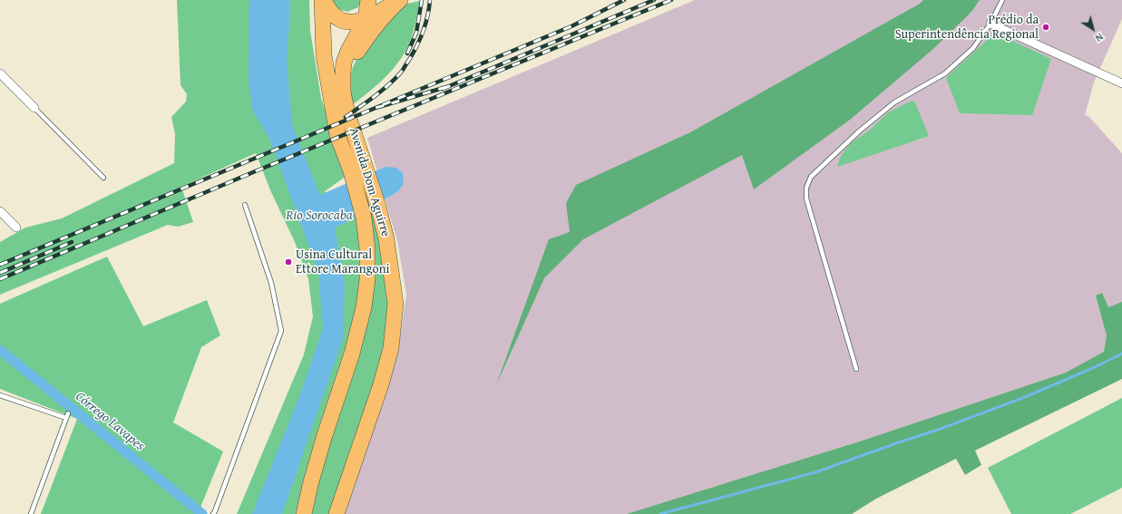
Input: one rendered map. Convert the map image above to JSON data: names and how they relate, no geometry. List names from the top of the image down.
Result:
{
  "streets": {
    "highway": ["Avenida Dom Aguirre"]
  },
  "water": ["Rio Sorocaba", "Córrego Lavapes"],
  "places": ["Prédio da Superintendência Regional", "Usina Cultural Ettore Marangoni"],
  "north": "bottom right"
}
